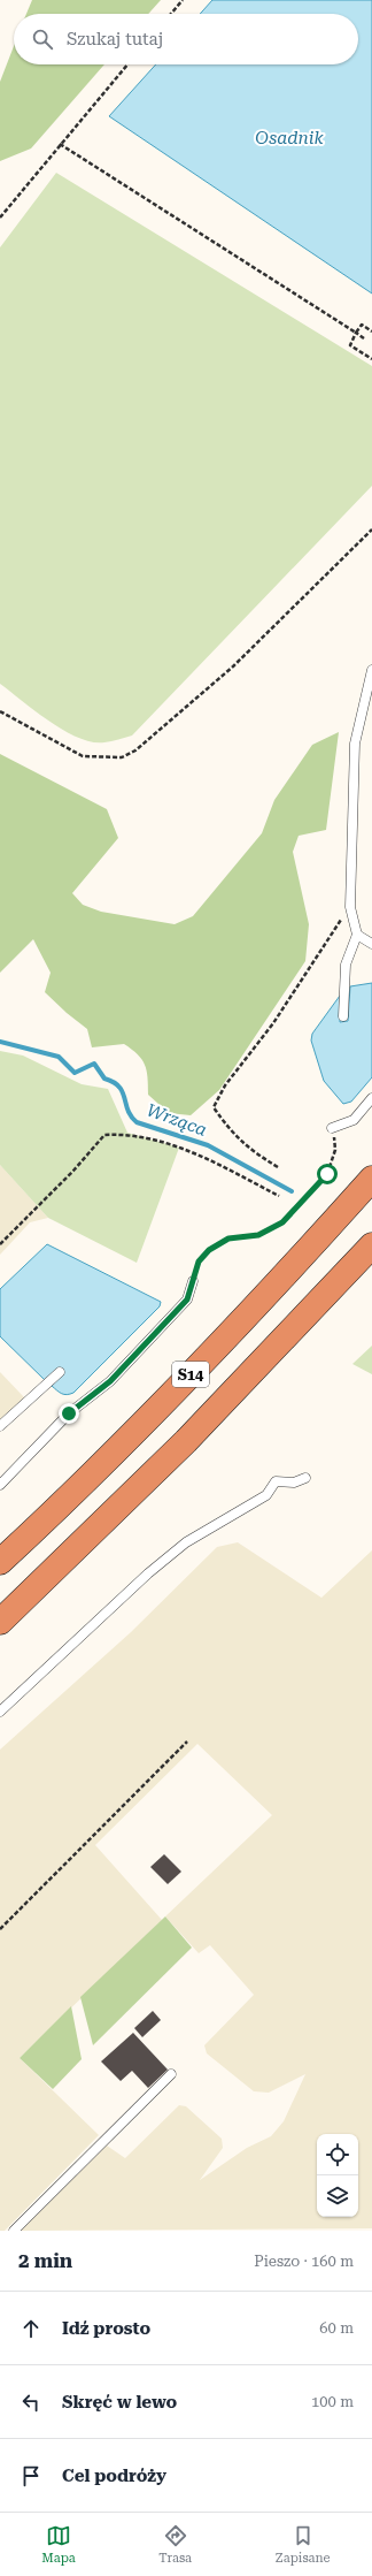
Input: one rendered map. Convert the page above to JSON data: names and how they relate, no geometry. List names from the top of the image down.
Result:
{
  "streets": {
    "highway": ["S14"]
  },
  "water": ["Osadnik", "Wrząca"],
  "page": {
    "search": "Szukaj tutaj",
    "heading": ["2 min", "Pieszo · 160 m"],
    "list": [
      ["Idź prosto", "60 m"],
      ["Skręć w lewo", "100 m"],
      "Cel podróży"
    ],
    "nav": ["Mapa", "Trasa", "Zapisane"]
  }
}
